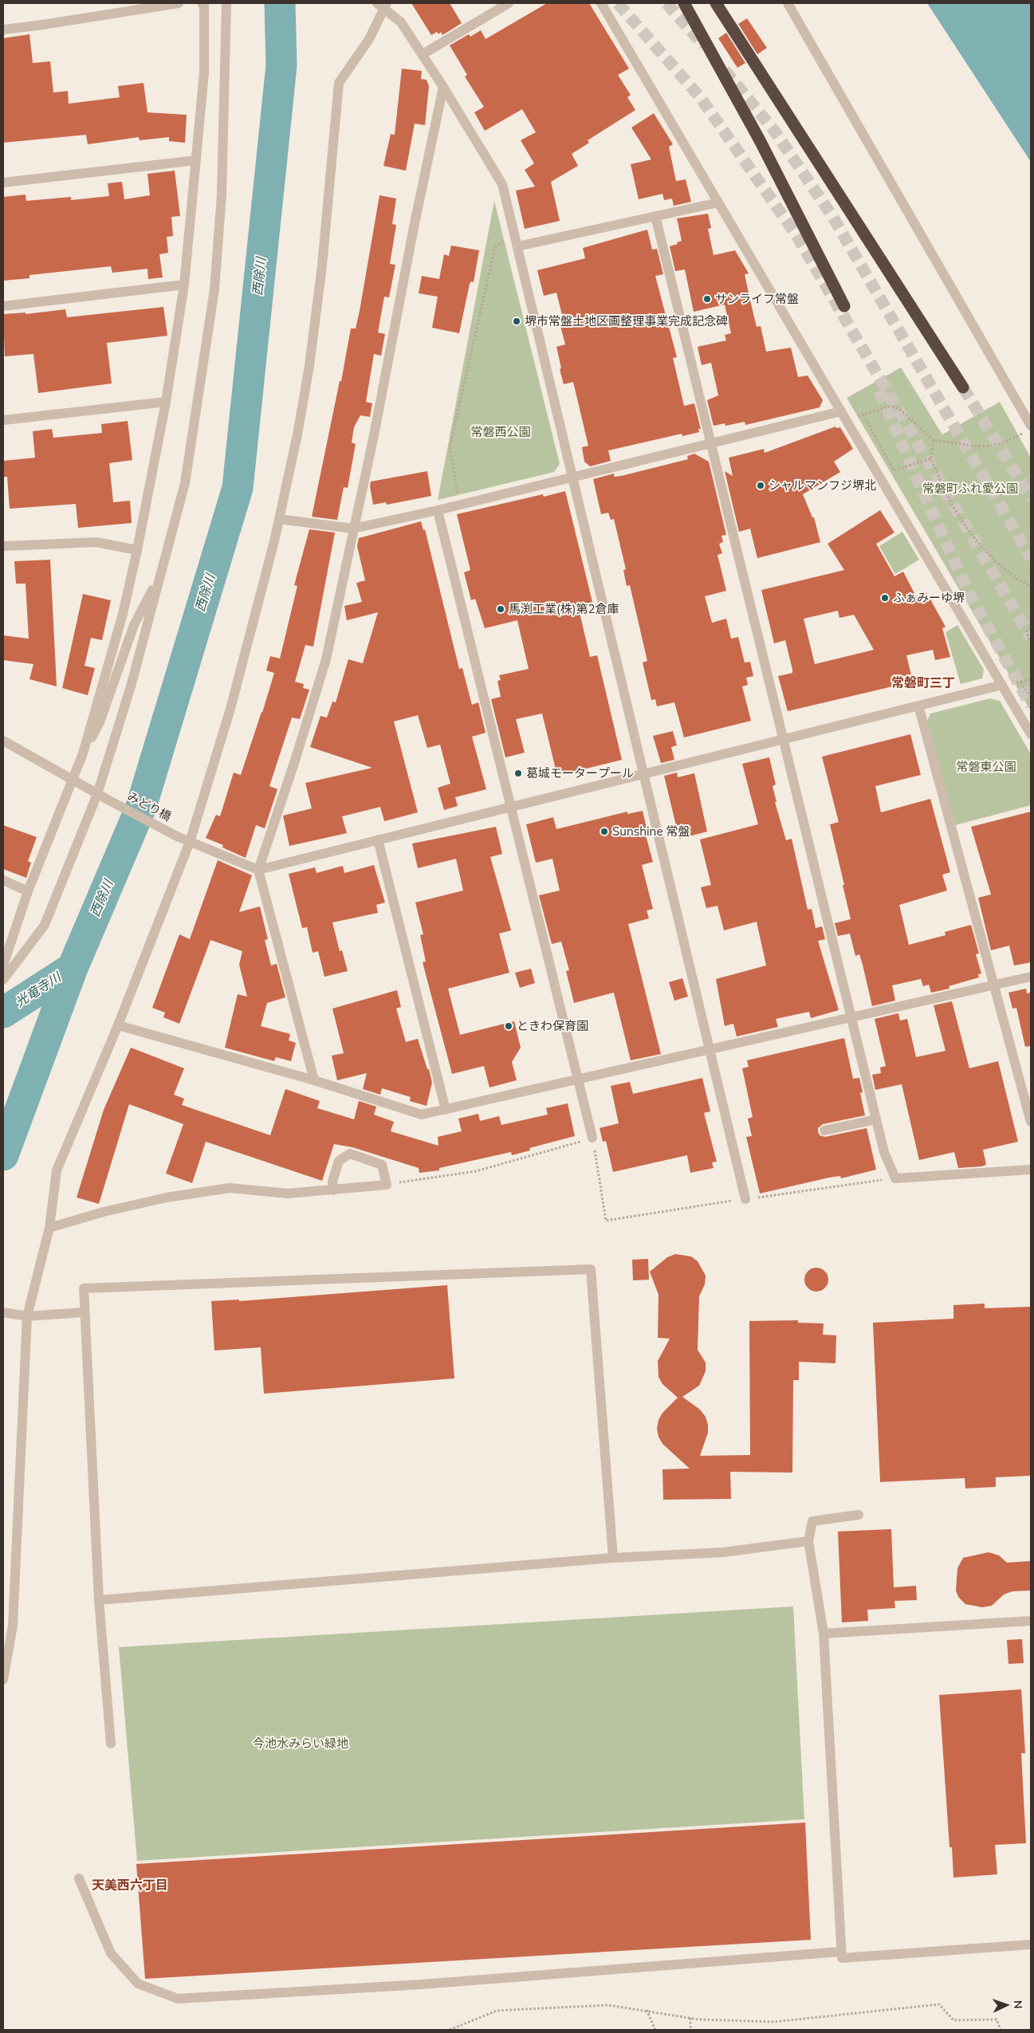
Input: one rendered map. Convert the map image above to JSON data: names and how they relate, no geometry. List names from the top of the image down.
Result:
{
  "streets": {
    "street": ["みどり橋"]
  },
  "districts": ["常磐町三丁", "天美西六丁目"],
  "water": ["西除川", "光竜寺川"],
  "parks": [
    "常磐西公園",
    "常磐町ふれ愛公園",
    "常磐東公園",
    "今池水みらい緑地"
  ],
  "places": [
    "サンライフ常盤",
    "堺市常盤土地区画整理事業完成記念碑",
    "シャルマンフジ堺北",
    "ふぁみーゆ堺",
    "馬渕工業(株)第2倉庫",
    "葛城モータープール",
    "Sunshine 常盤",
    "ときわ保育園"
  ],
  "north": "right"
}
